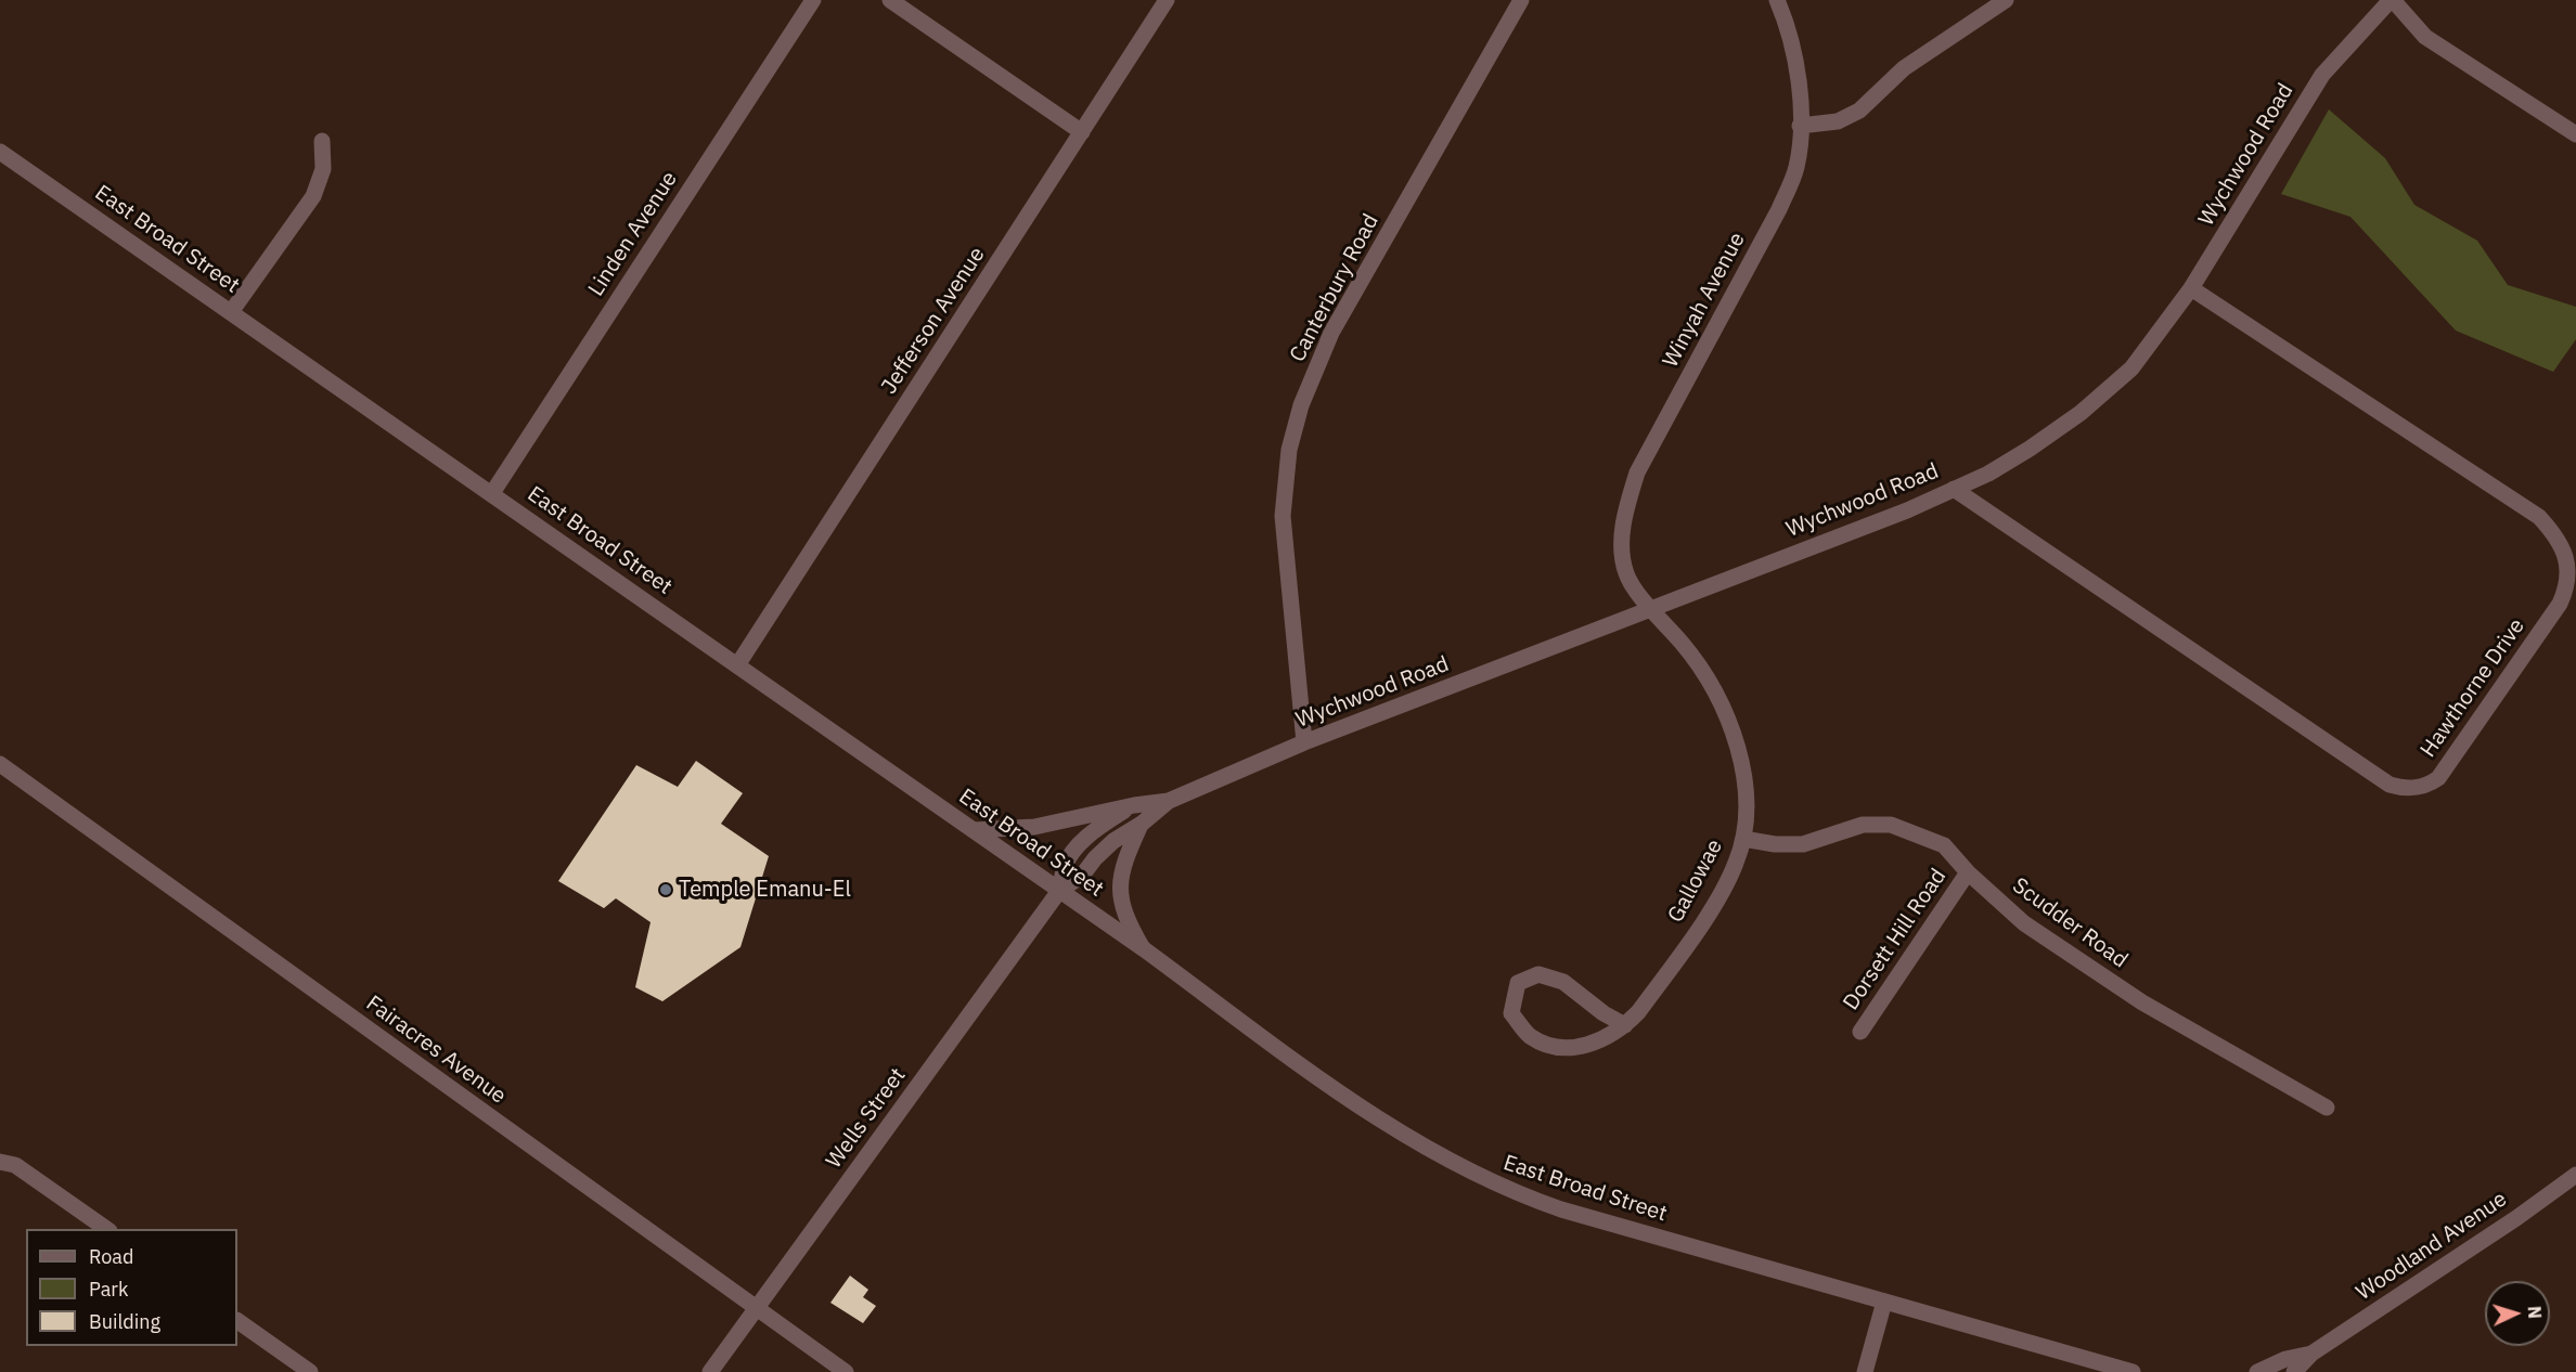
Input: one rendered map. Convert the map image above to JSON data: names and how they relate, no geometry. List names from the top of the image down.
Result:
{
  "streets": {
    "street": [
      "Wychwood Road",
      "Linden Avenue",
      "East Broad Street",
      "Canterbury Road",
      "Winyah Avenue",
      "Jefferson Avenue",
      "Hawthorne Drive",
      "Gallowae",
      "Scudder Road",
      "Dorsett Hill Road",
      "Fairacres Avenue",
      "Wells Street",
      "Woodland Avenue"
    ]
  },
  "crossings": [
    ["Wychwood Road", "East Broad Street"],
    ["Wychwood Road", "Canterbury Road"],
    ["Wychwood Road", "Winyah Avenue"],
    ["Wychwood Road", "Hawthorne Drive"],
    ["Wychwood Road", "Gallowae"],
    ["Wychwood Road", "Wells Street"],
    ["Linden Avenue", "East Broad Street"],
    ["East Broad Street", "Jefferson Avenue"],
    ["East Broad Street", "Wells Street"],
    ["Winyah Avenue", "Gallowae"],
    ["Gallowae", "Scudder Road"],
    ["Scudder Road", "Dorsett Hill Road"],
    ["Fairacres Avenue", "Wells Street"]
  ],
  "places": ["Temple Emanu-El"],
  "legend": ["Road", "Park", "Building"],
  "north": "right"
}
